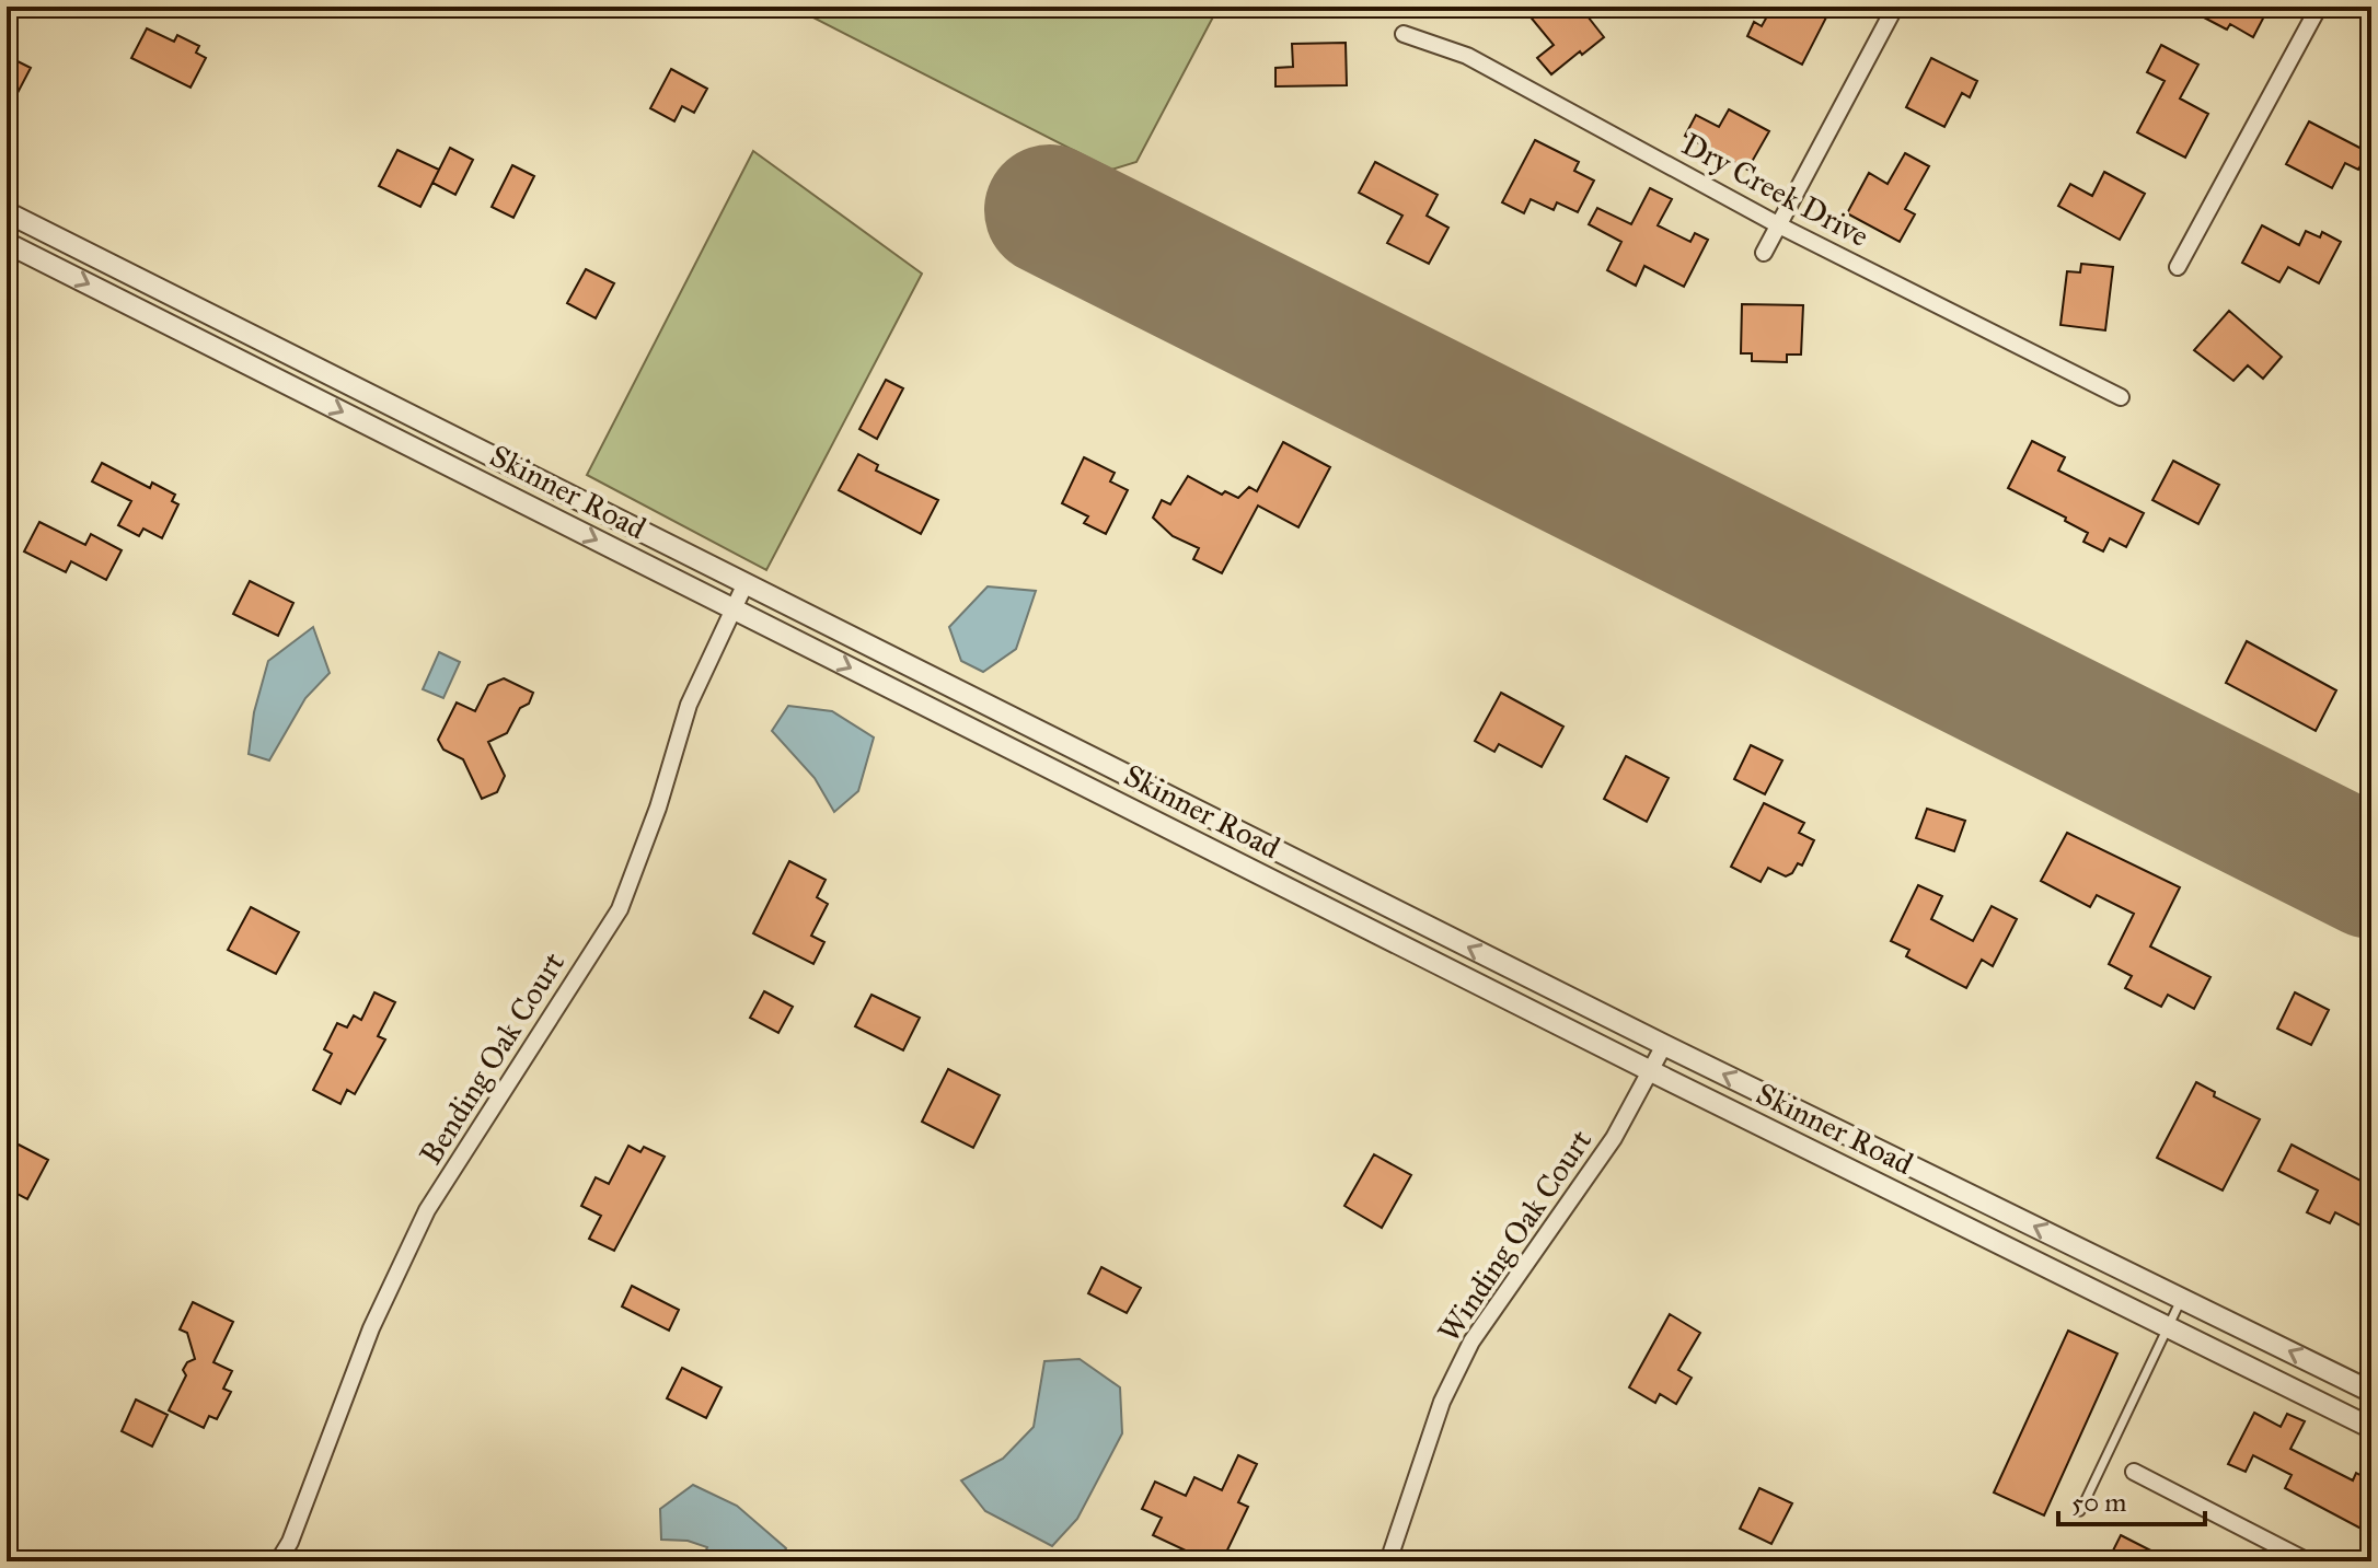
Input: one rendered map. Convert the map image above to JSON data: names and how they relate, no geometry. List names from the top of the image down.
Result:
{
  "streets": {
    "street": [
      "Dry Creek Drive",
      "Skinner Road",
      "Bending Oak Court",
      "Winding Oak Court"
    ]
  },
  "crossings": [
    ["Skinner Road", "Bending Oak Court"],
    ["Skinner Road", "Winding Oak Court"]
  ],
  "scale_bar": "50 m"
}
